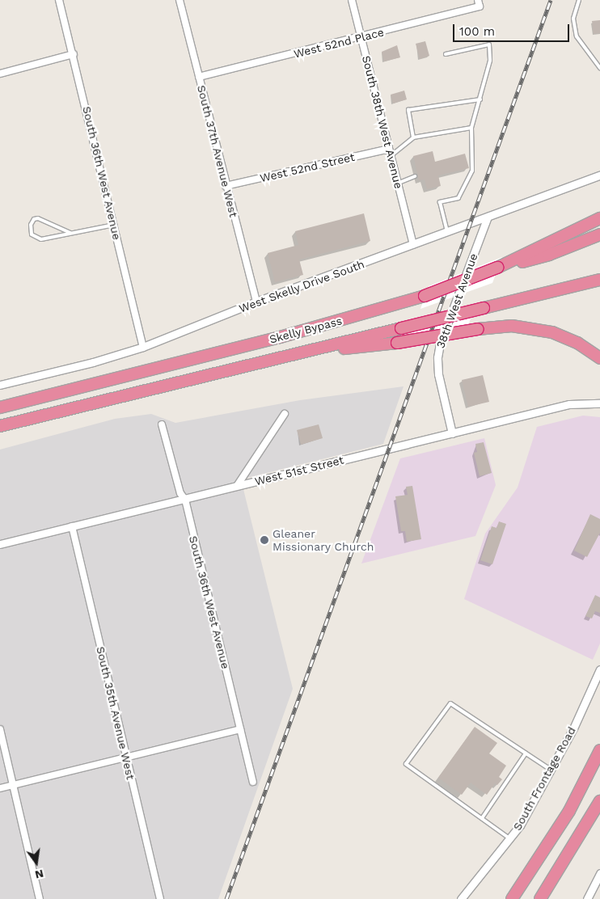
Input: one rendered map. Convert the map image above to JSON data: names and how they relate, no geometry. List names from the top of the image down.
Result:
{
  "streets": {
    "highway": ["Skelly Bypass"],
    "street": [
      "West 52nd Place",
      "South 38th West Avenue",
      "South 37th Avenue West",
      "West 52nd Street",
      "South 36th West Avenue",
      "West Skelly Drive South",
      "38th West Avenue",
      "West 51st Street",
      "South 35th Avenue West",
      "South Frontage Road"
    ]
  },
  "crossings": [
    ["West 52nd Place", "South 38th West Avenue"],
    ["West 52nd Place", "South 37th Avenue West"],
    ["South 38th West Avenue", "West 52nd Street"],
    ["South 38th West Avenue", "West Skelly Drive South"],
    ["South 37th Avenue West", "West 52nd Street"],
    ["South 37th Avenue West", "West Skelly Drive South"],
    ["South 36th West Avenue", "West Skelly Drive South"],
    ["South 36th West Avenue", "West 51st Street"],
    ["West Skelly Drive South", "38th West Avenue"],
    ["38th West Avenue", "West 51st Street"],
    ["West 51st Street", "South 35th Avenue West"]
  ],
  "places": ["Gleaner Missionary Church"],
  "scale_bar": "100 m",
  "north": "bottom"
}
